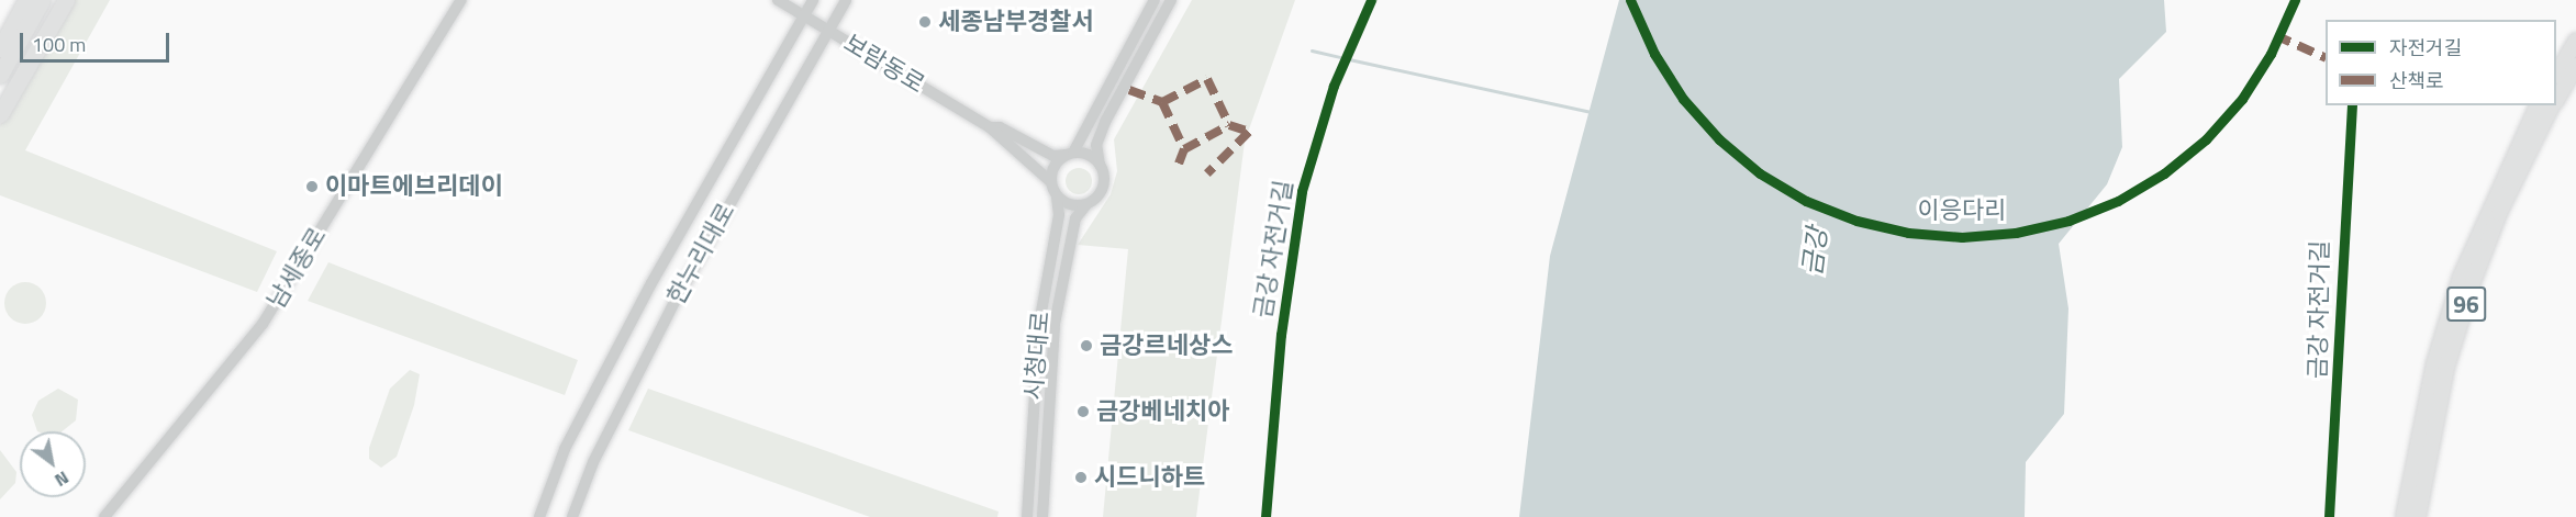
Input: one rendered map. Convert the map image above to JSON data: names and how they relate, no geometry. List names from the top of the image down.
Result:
{
  "streets": {
    "main road": ["96"],
    "street": [
      "보람동로",
      "한누리대로",
      "남세종로",
      "시청대로"
    ],
    "cycle path": ["이응다리", "금강 자전거길"]
  },
  "crossings": [
    ["보람동로", "한누리대로"]
  ],
  "water": ["금강"],
  "places": [
    "세종남부경찰서",
    "이마트에브리데이",
    "금강르네상스",
    "금강베네치아",
    "시드니하트"
  ],
  "legend": ["자전거길", "산책로"],
  "scale_bar": "100 m",
  "north": "bottom right"
}
